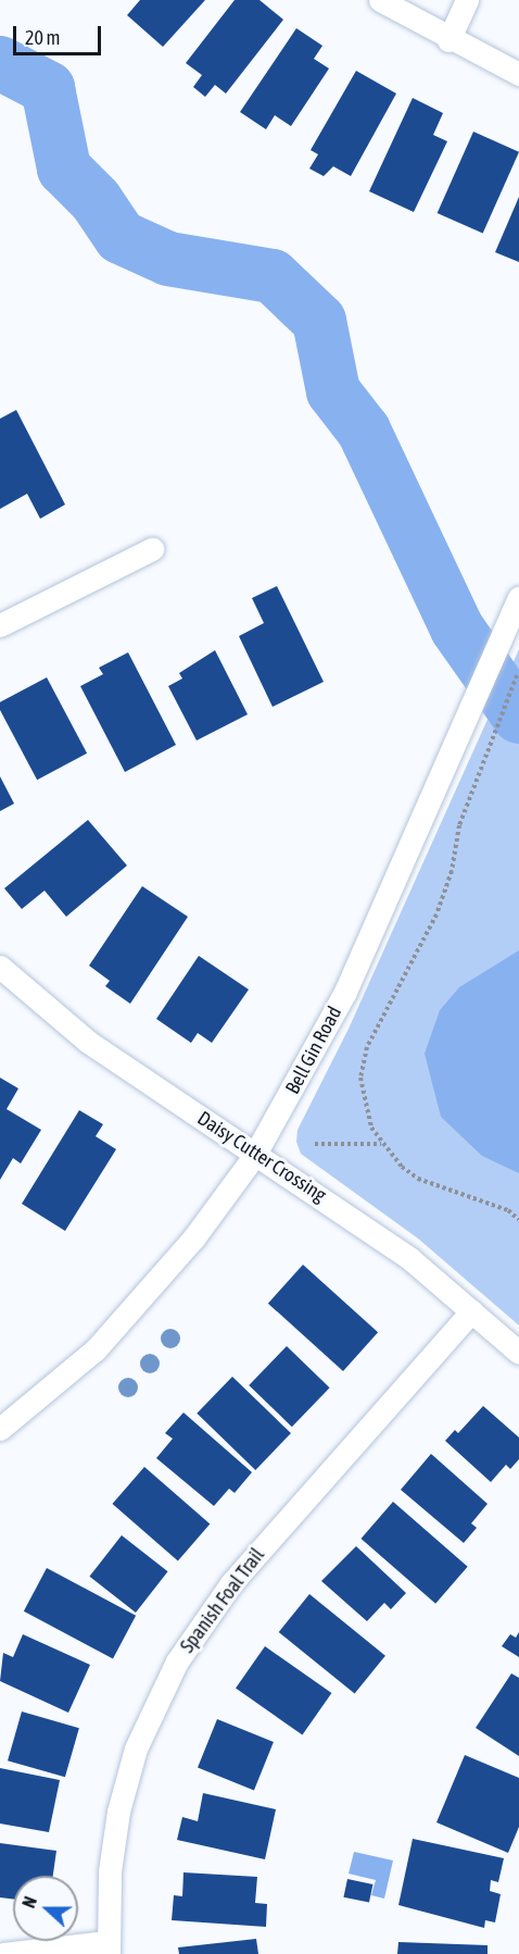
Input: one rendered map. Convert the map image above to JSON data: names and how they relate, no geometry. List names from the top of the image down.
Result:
{
  "streets": {
    "street": ["Bell Gin Road", "Daisy Cutter Crossing", "Spanish Foal Trail"]
  },
  "crossings": [
    ["Bell Gin Road", "Daisy Cutter Crossing"],
    ["Daisy Cutter Crossing", "Spanish Foal Trail"]
  ],
  "scale_bar": "20 m",
  "north": "left"
}
